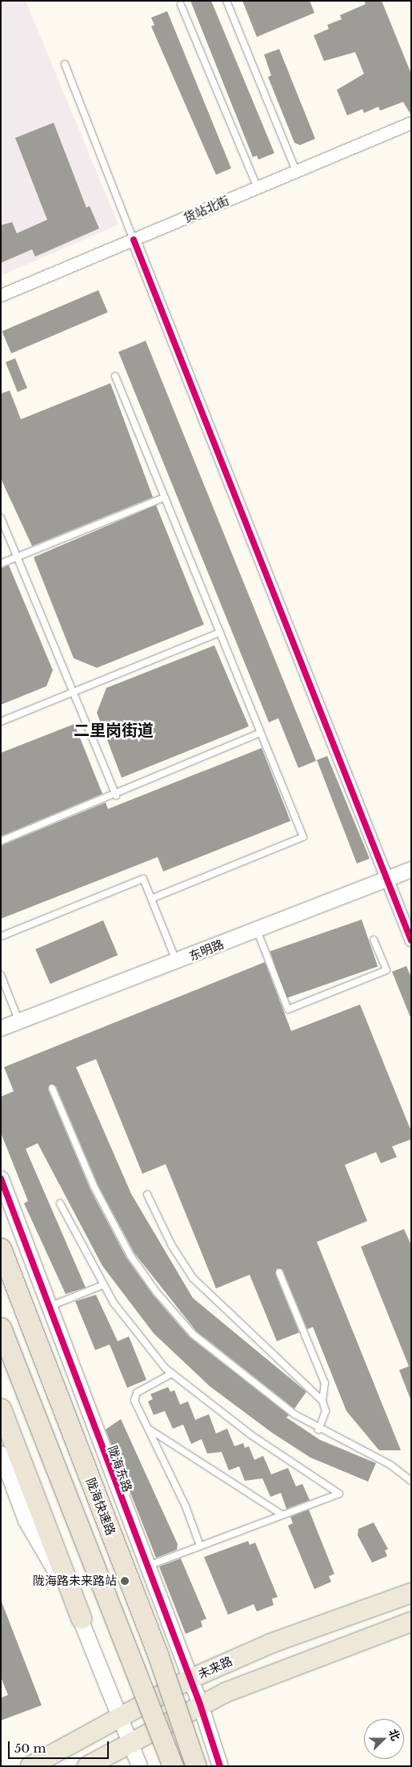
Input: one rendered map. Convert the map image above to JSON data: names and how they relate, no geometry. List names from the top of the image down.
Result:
{
  "streets": {
    "highway": ["陇海快速路"],
    "main road": ["未来路"],
    "street": ["货站北街", "东明路", "陇海东路"]
  },
  "crossings": [
    ["陇海东路", "未来路"]
  ],
  "districts": ["二里岗街道"],
  "places": ["陇海路未来路站"],
  "scale_bar": "50 m",
  "north": "right"
}
